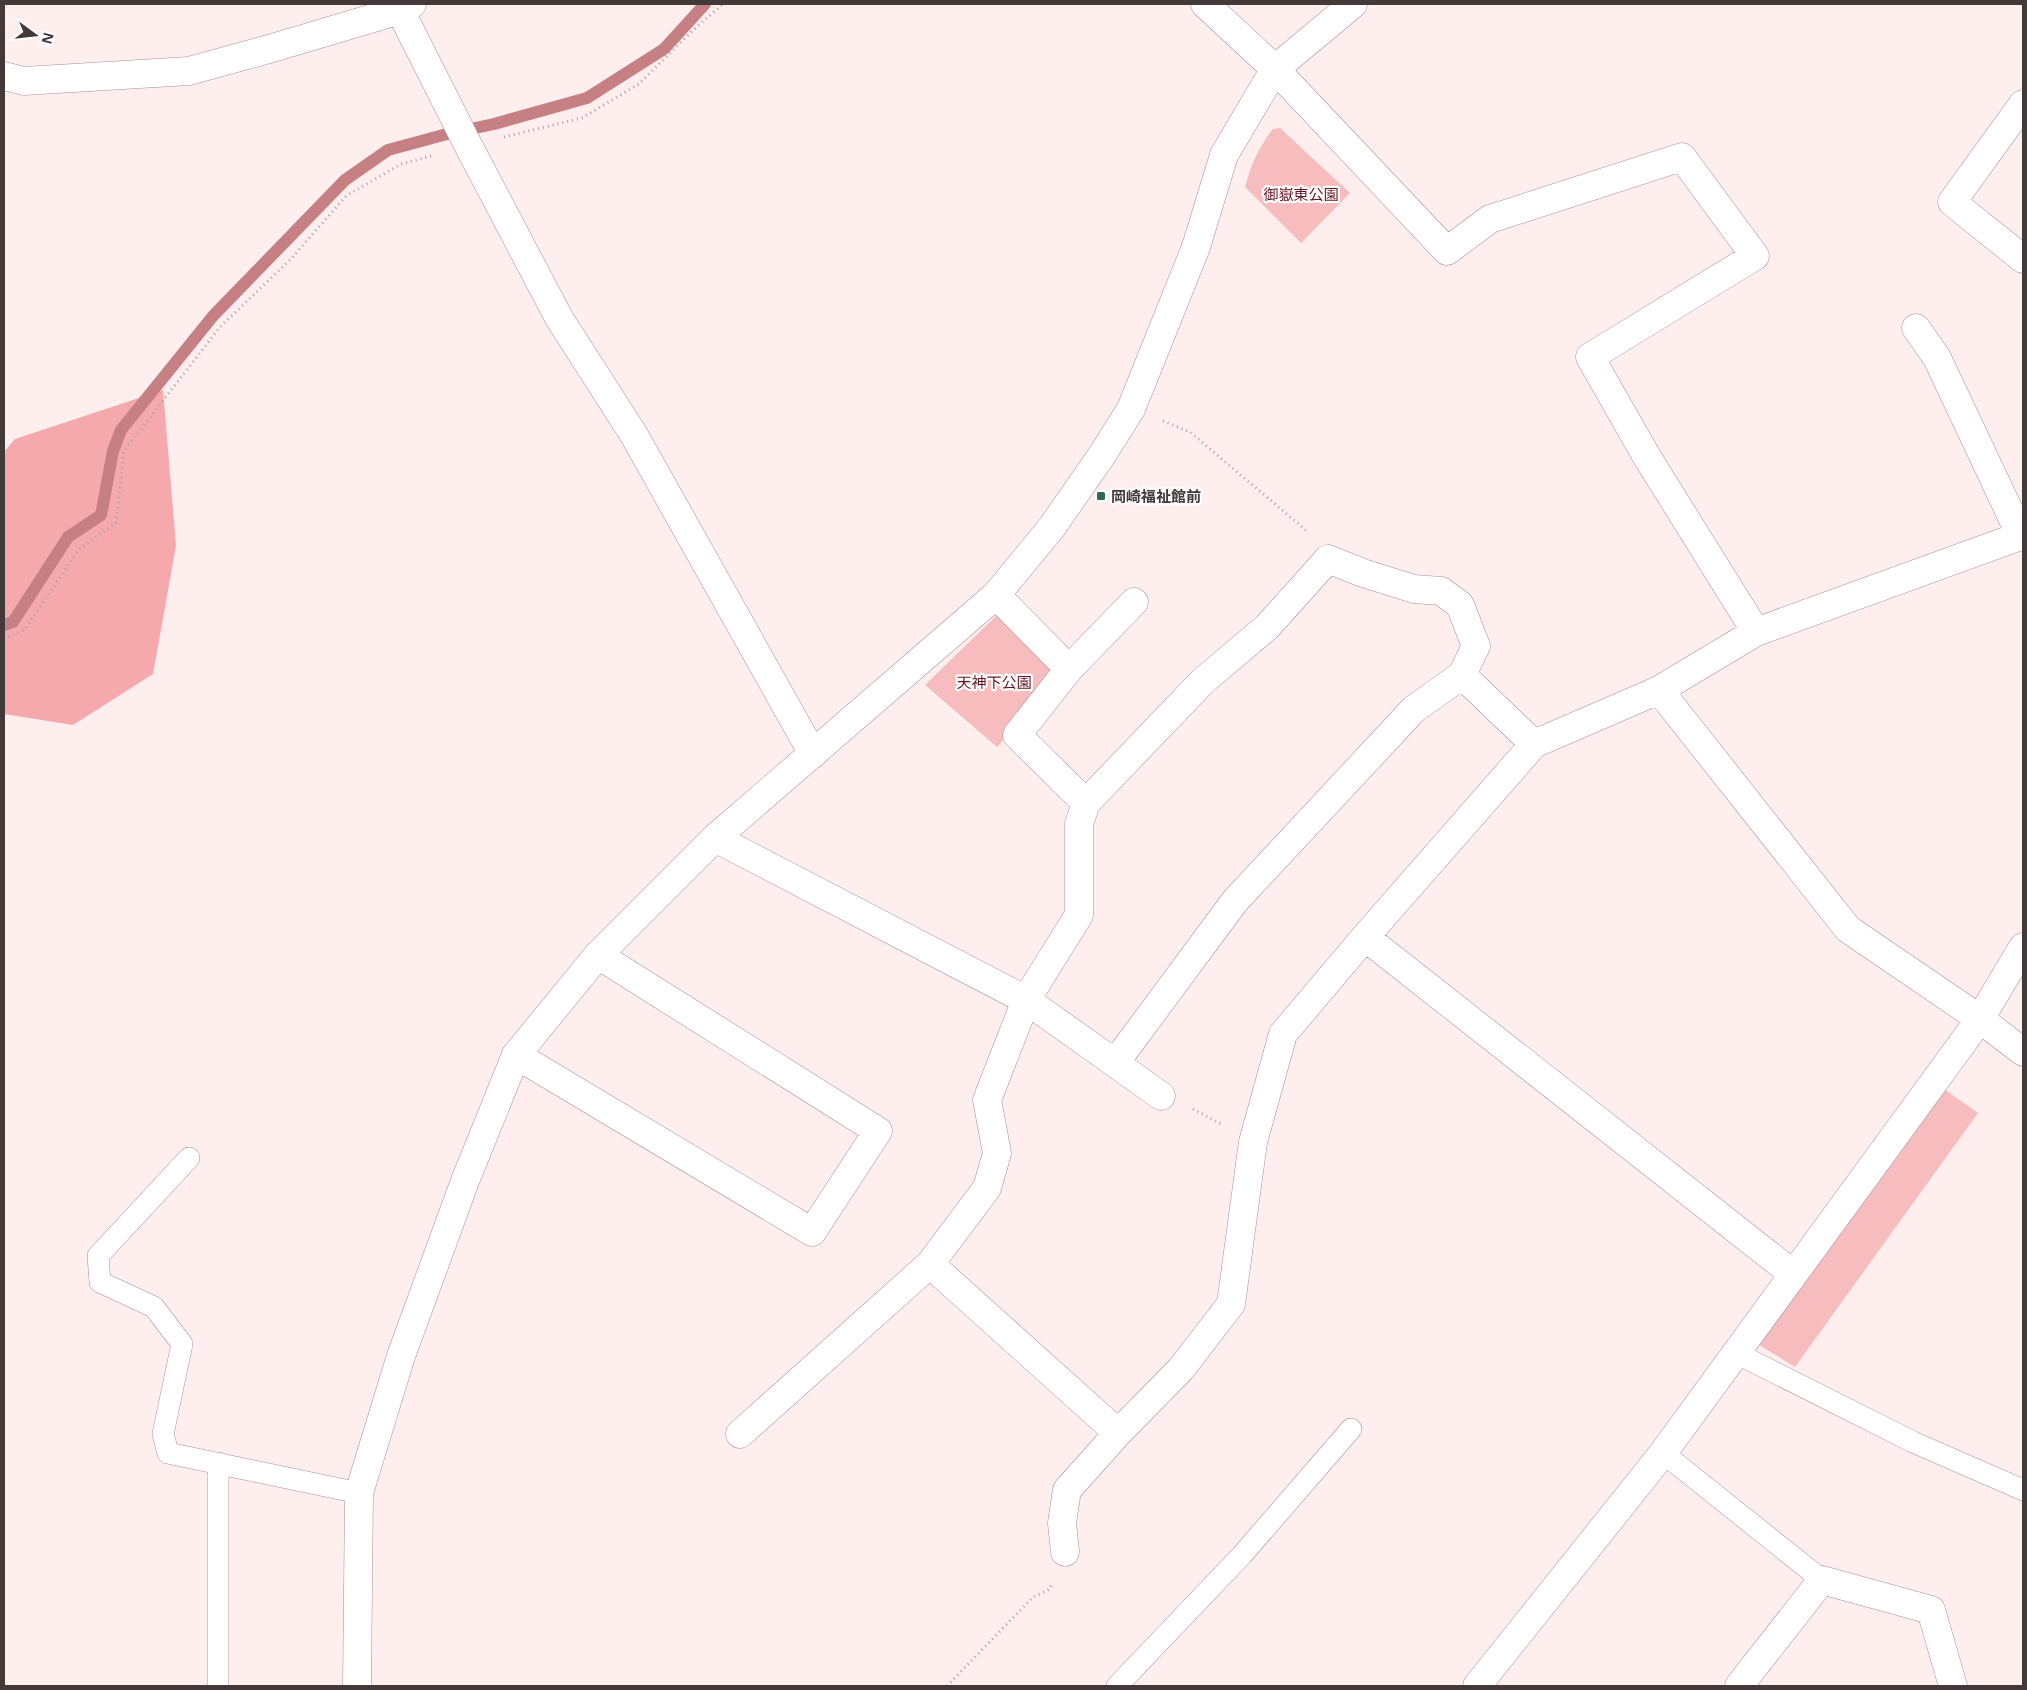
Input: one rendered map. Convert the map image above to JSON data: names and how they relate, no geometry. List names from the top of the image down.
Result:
{
  "parks": ["御嶽東公園", "天神下公園"],
  "places": {
    "transit": ["岡崎福祉館前"]
  },
  "north": "right"
}
